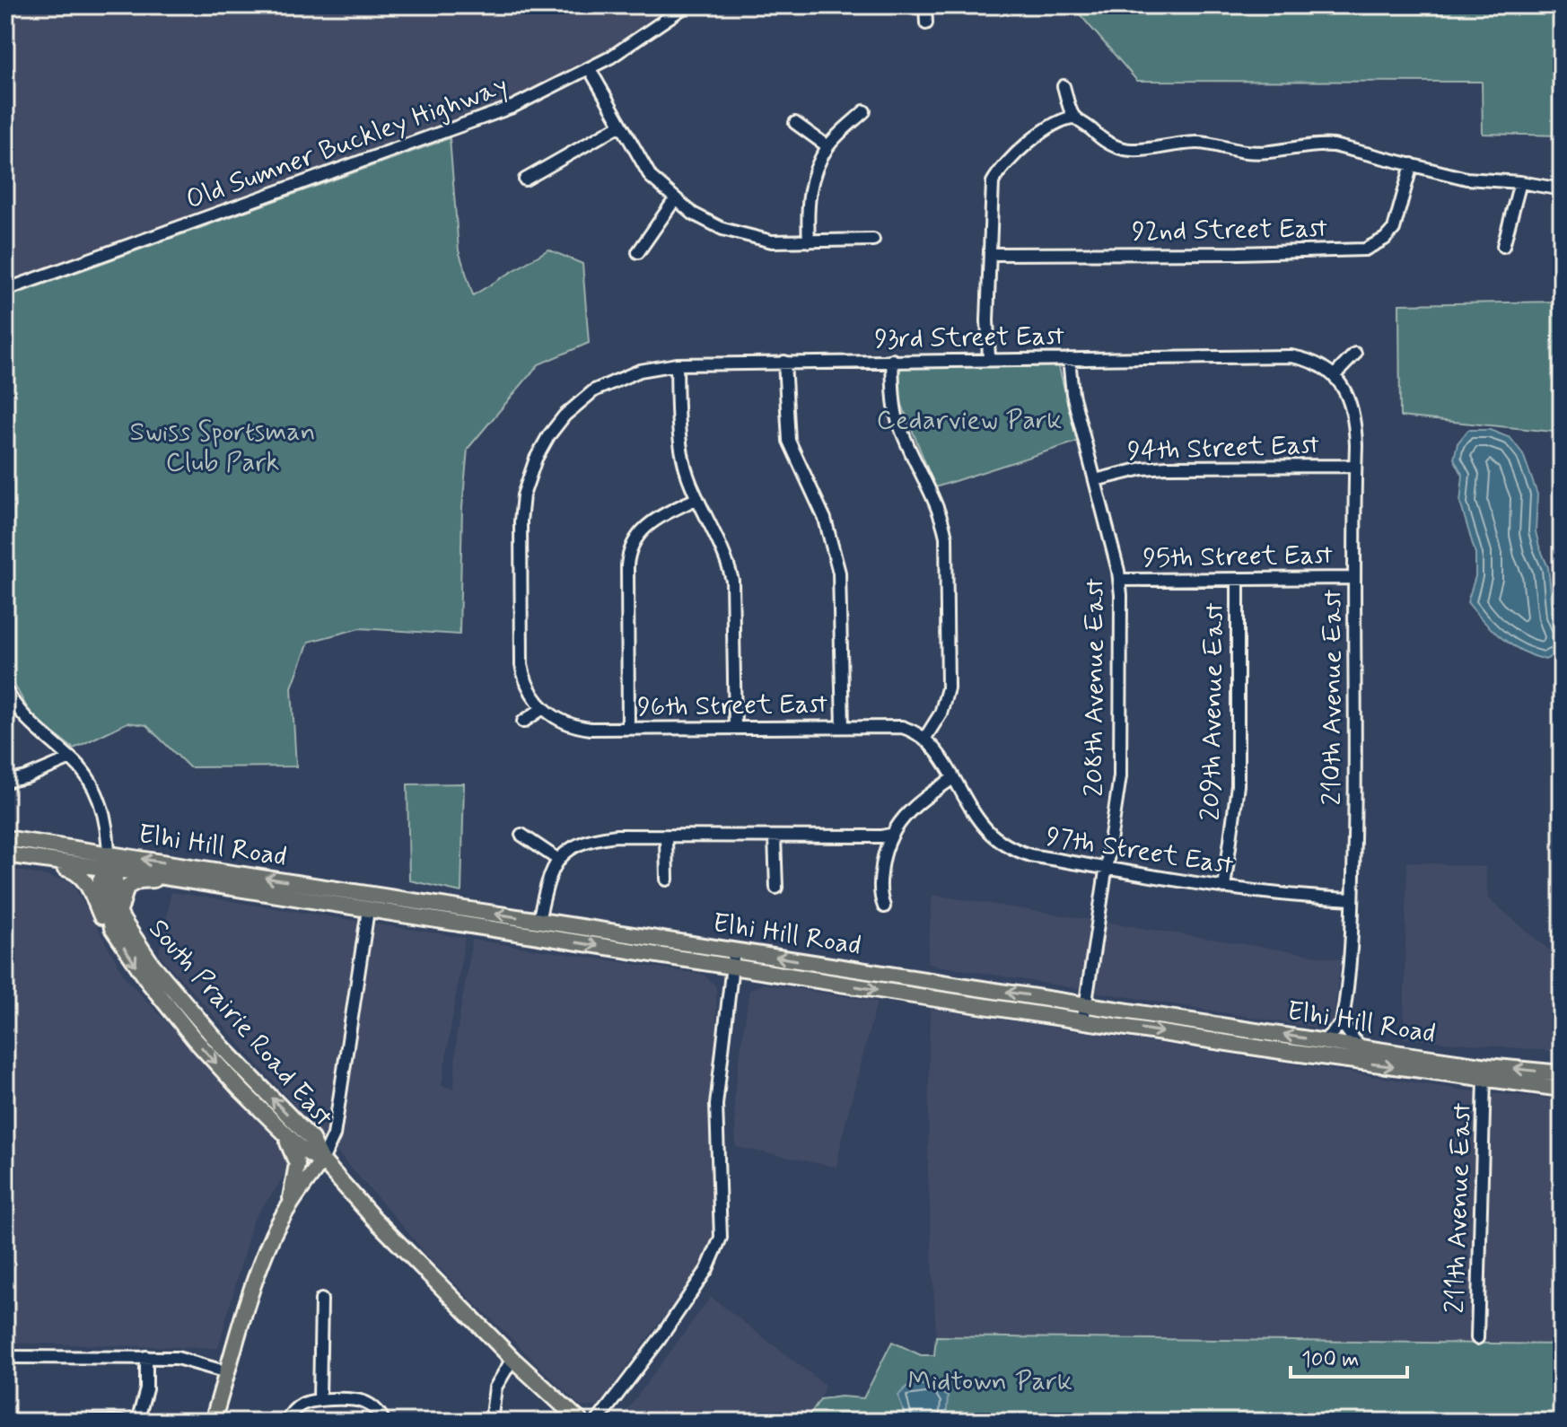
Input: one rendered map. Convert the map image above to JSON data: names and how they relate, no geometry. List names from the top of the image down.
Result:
{
  "streets": {
    "main road": ["Elhi Hill Road", "South Prairie Road East"],
    "street": [
      "Old Sumner Buckley Highway",
      "92nd Street East",
      "93rd Street East",
      "94th Street East",
      "95th Street East",
      "208th Avenue East",
      "210th Avenue East",
      "96th Street East",
      "209th Avenue East",
      "97th Street East",
      "211th Avenue East"
    ]
  },
  "crossings": [
    ["93rd Street East", "208th Avenue East"],
    ["93rd Street East", "210th Avenue East"],
    ["93rd Street East", "96th Street East"],
    ["94th Street East", "208th Avenue East"],
    ["94th Street East", "210th Avenue East"],
    ["95th Street East", "208th Avenue East"],
    ["95th Street East", "210th Avenue East"],
    ["95th Street East", "209th Avenue East"],
    ["208th Avenue East", "Elhi Hill Road"],
    ["208th Avenue East", "97th Street East"],
    ["210th Avenue East", "97th Street East"],
    ["96th Street East", "97th Street East"],
    ["209th Avenue East", "97th Street East"],
    ["Elhi Hill Road", "South Prairie Road East"],
    ["Elhi Hill Road", "211th Avenue East"]
  ],
  "parks": ["Cedarview Park", "Swiss Sportsman Club Park", "Midtown Park"],
  "scale_bar": "100 m"
}
